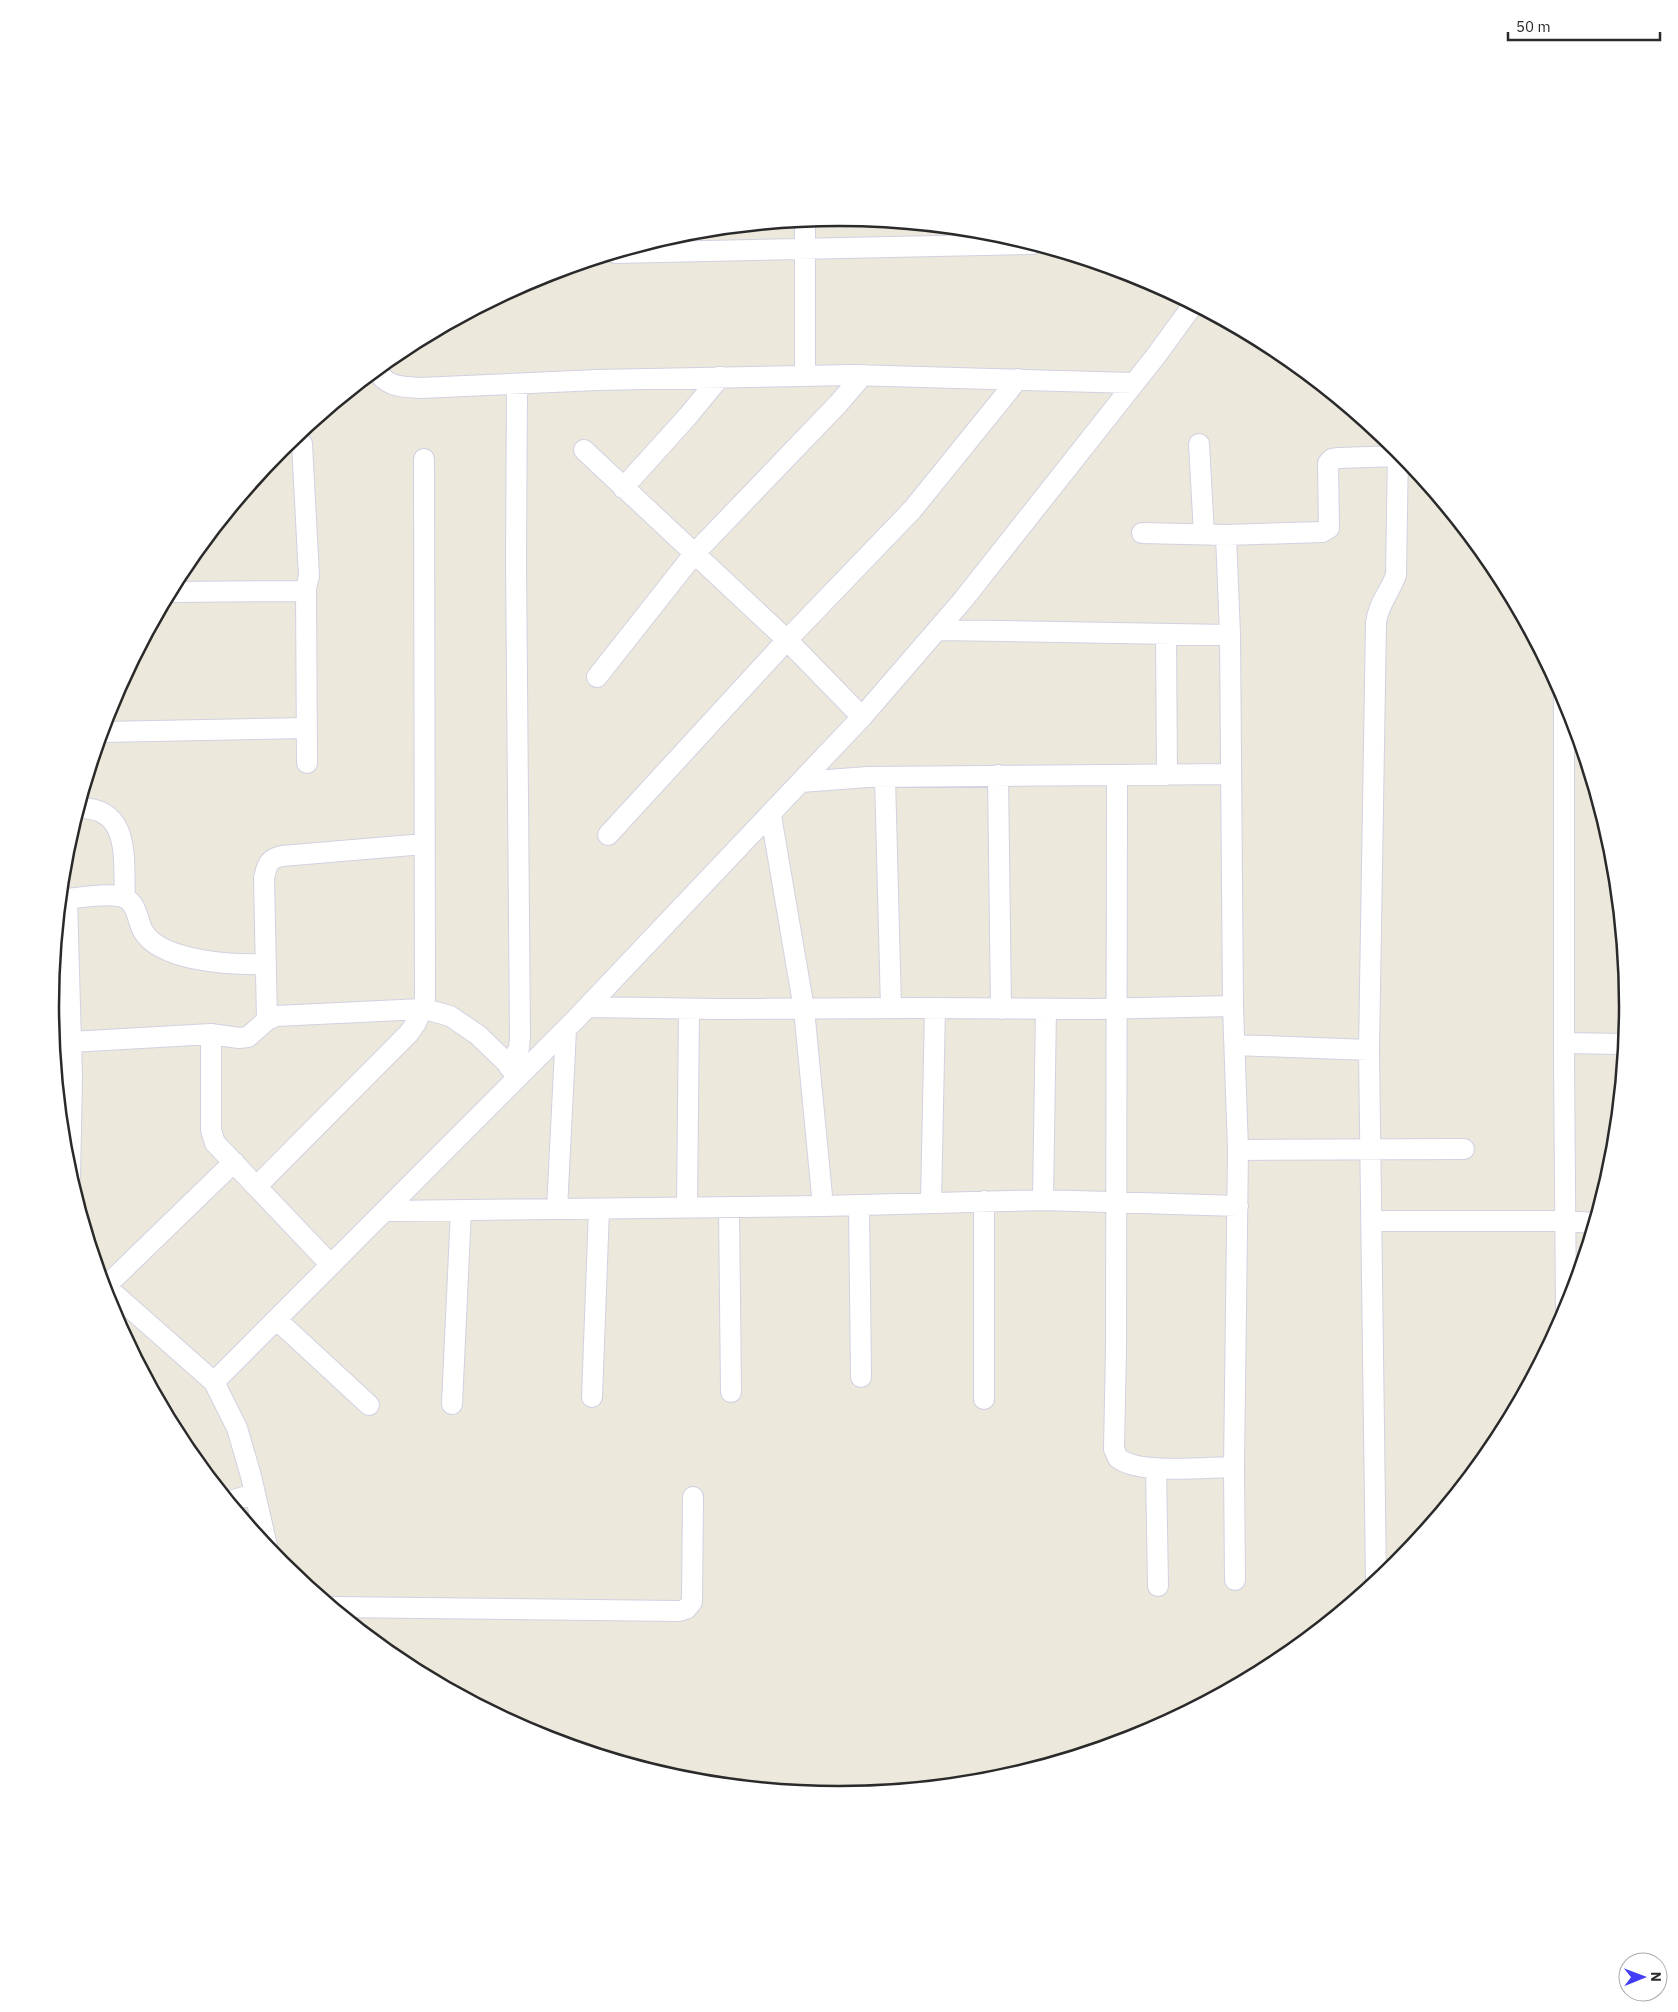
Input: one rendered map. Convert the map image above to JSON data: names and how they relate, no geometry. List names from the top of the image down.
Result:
{
  "scale_bar": "50 m",
  "north": "right"
}
